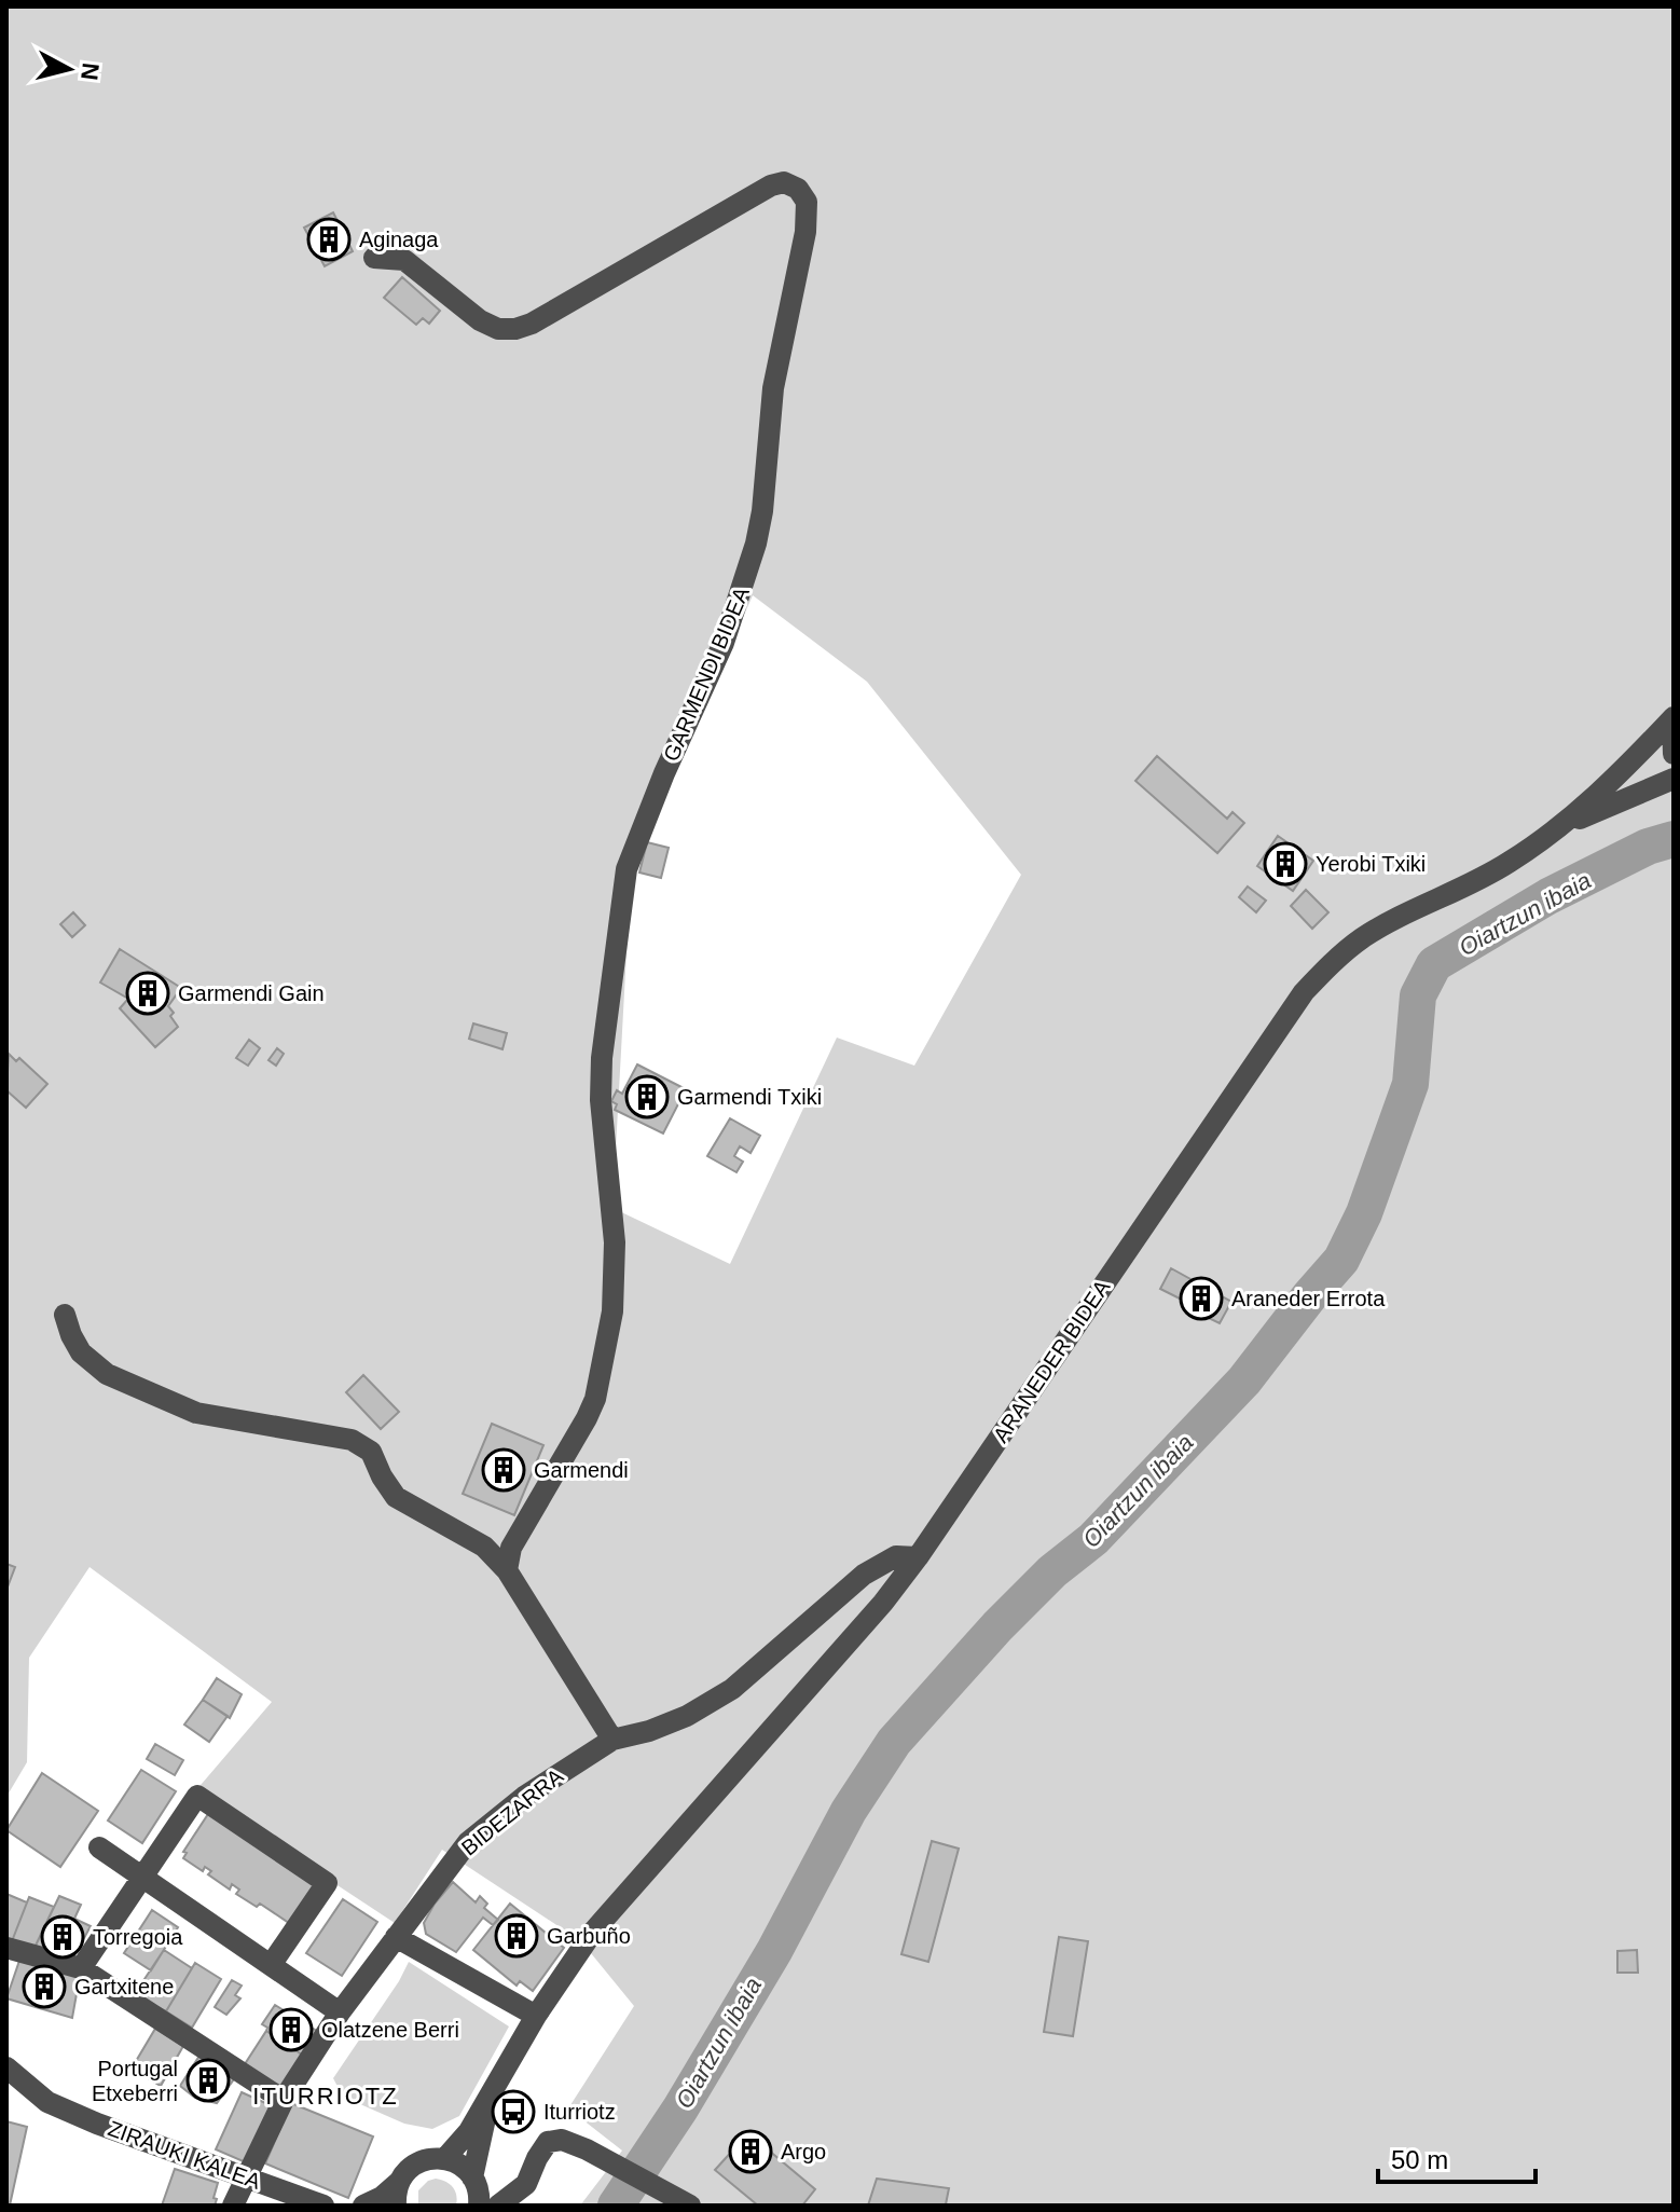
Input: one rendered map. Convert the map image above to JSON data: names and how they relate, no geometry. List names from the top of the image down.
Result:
{
  "streets": {
    "street": [
      "GARMENDI BIDEA",
      "ARANEDER BIDEA",
      "BIDEZARRA",
      "ZIRAUKI KALEA"
    ]
  },
  "crossings": [
    ["ARANEDER BIDEA", "BIDEZARRA"],
    ["BIDEZARRA", "ZIRAUKI KALEA"]
  ],
  "districts": ["ITURRIOTZ"],
  "water": ["Oiartzun ibaia"],
  "places": {
    "building": [
      "Aginaga",
      "Yerobi Txiki",
      "Garmendi Gain",
      "Garmendi Txiki",
      "Araneder Errota",
      "Garmendi",
      "Garbuño",
      "Torregoia",
      "Gartxitene",
      "Olatzene Berri",
      "Portugal Etxeberri",
      "Argo"
    ],
    "bus stop": ["Iturriotz"]
  },
  "scale_bar": "50 m",
  "north": "right"
}
